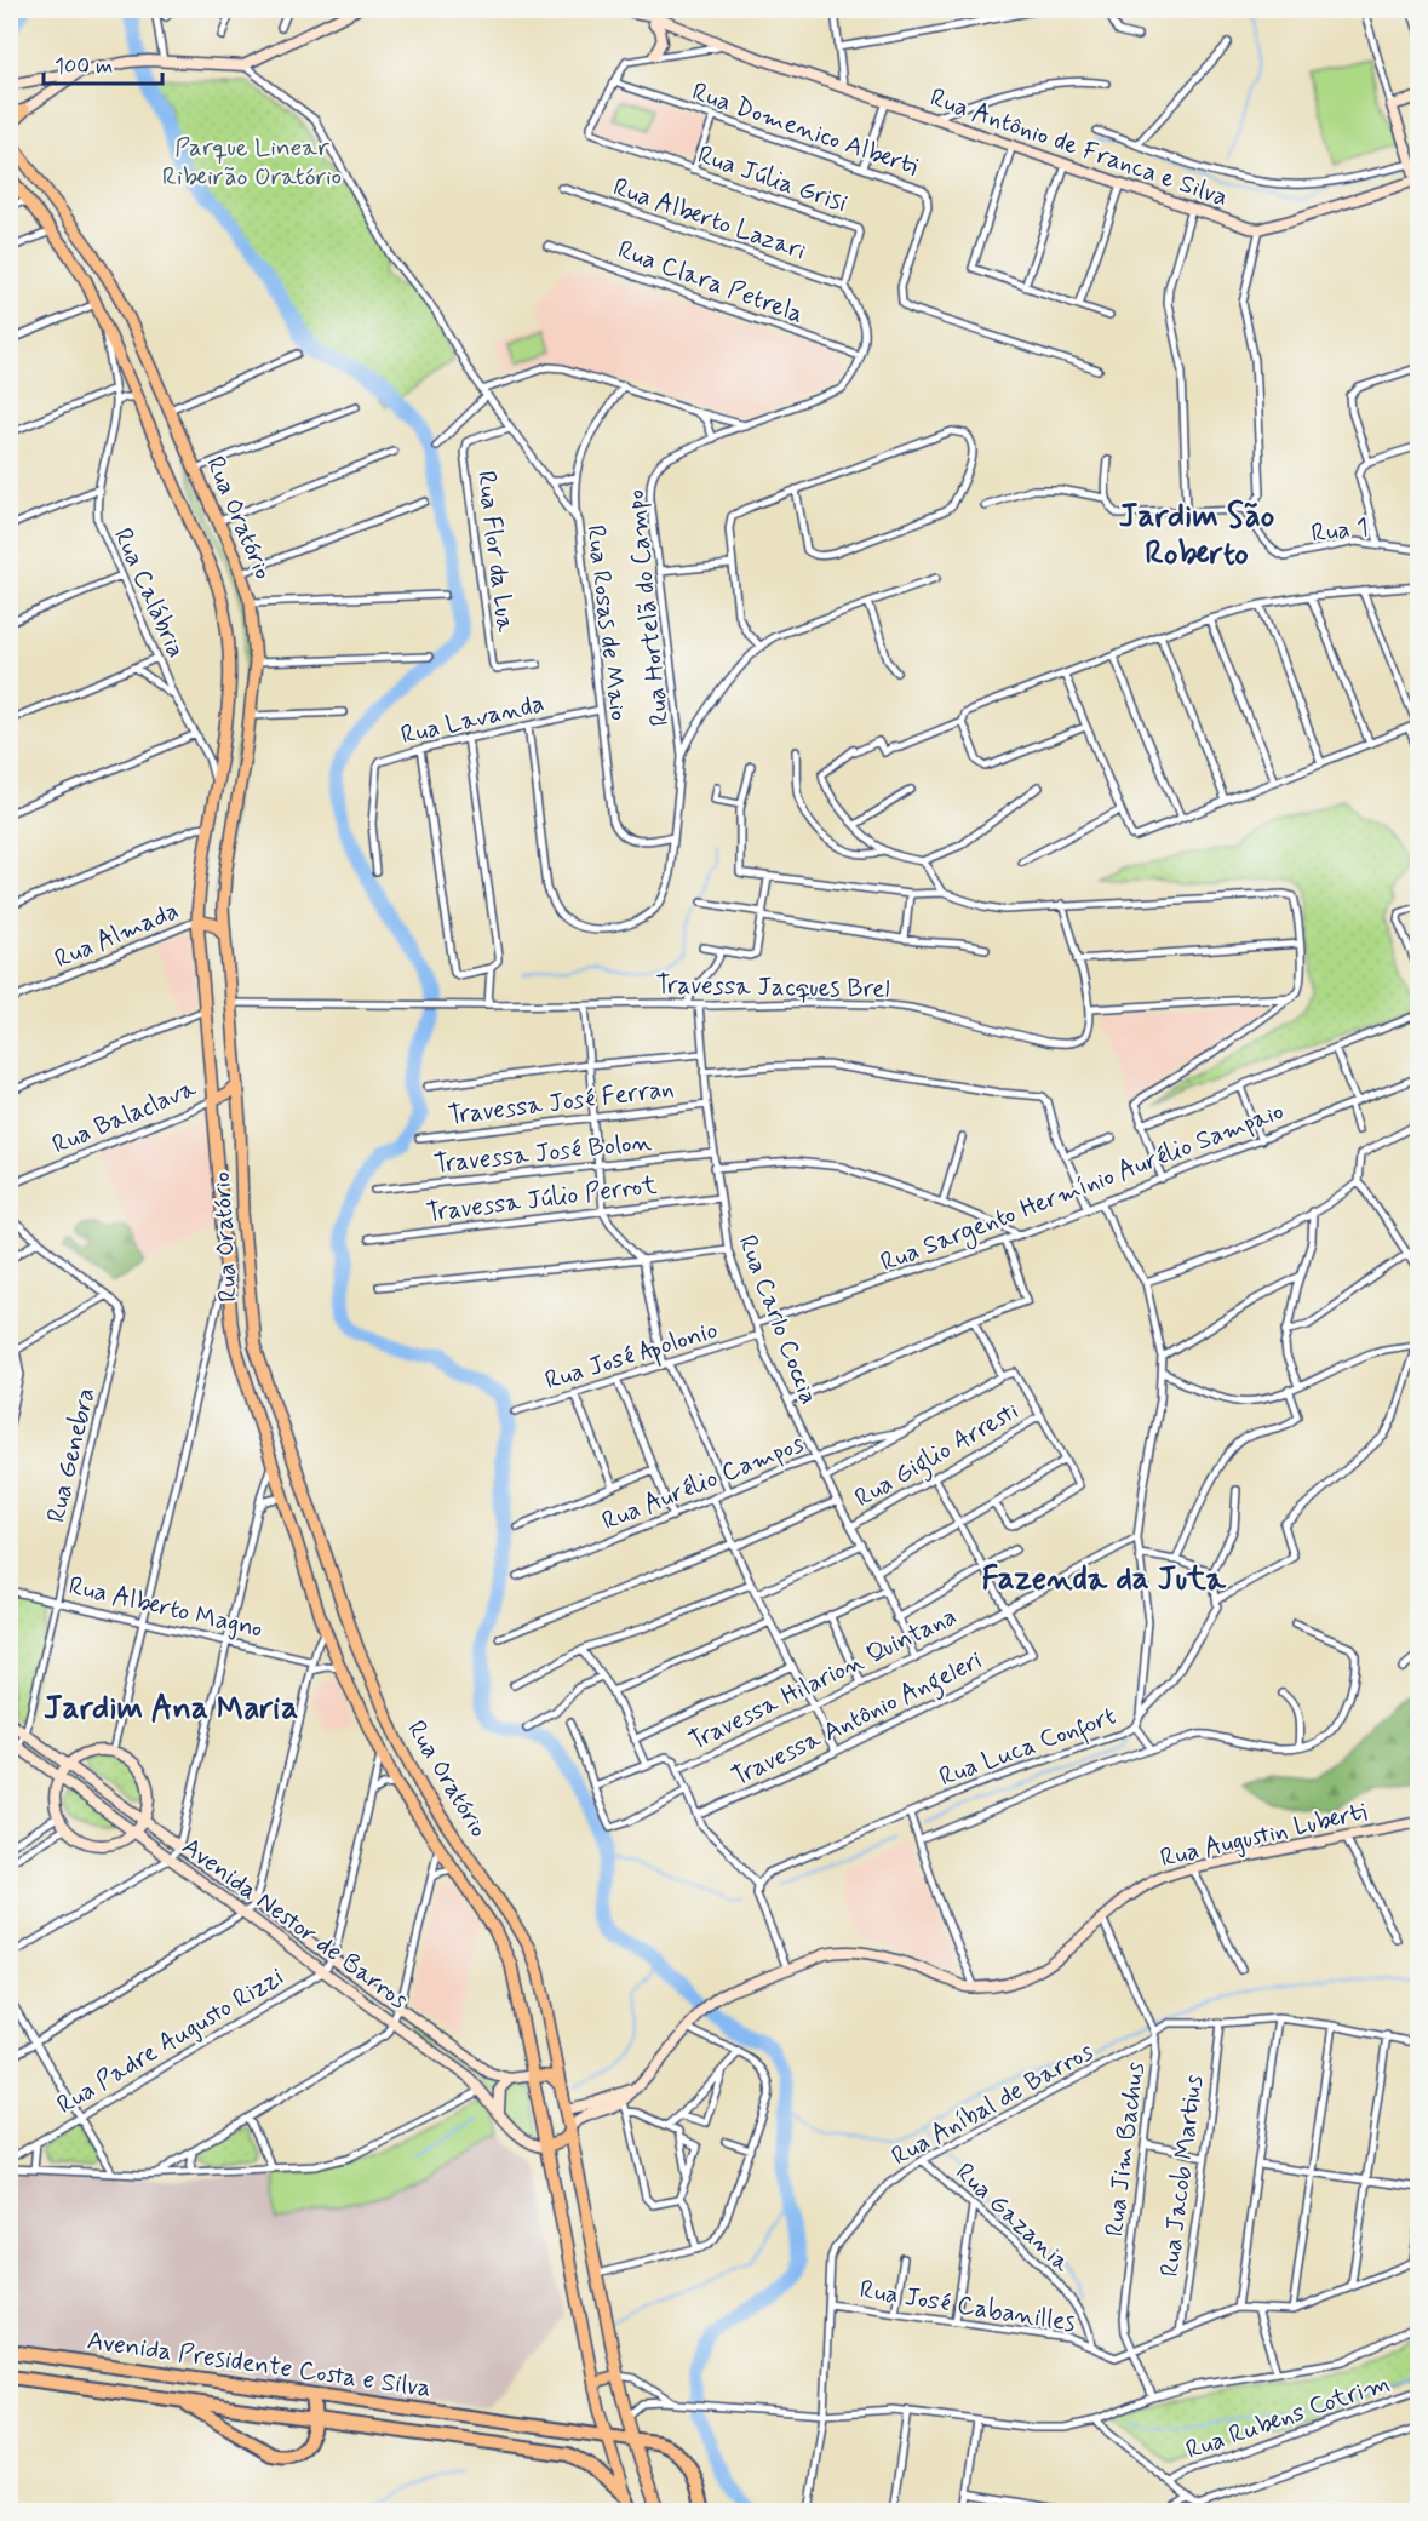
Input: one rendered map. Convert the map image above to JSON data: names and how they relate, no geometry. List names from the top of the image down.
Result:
{
  "streets": {
    "highway": ["Avenida Presidente Costa e Silva"],
    "main road": ["Rua Oratório"],
    "street": [
      "Rua Domenico Alberti",
      "Rua Antônio de Franca e Silva",
      "Rua Júlia Grisi",
      "Rua Alberto Lazari",
      "Rua Clara Petrela",
      "Rua 1",
      "Rua Flor da Lua",
      "Rua Calábria",
      "Rua Hortelã do Campo",
      "Rua Rosas de Maio",
      "Rua Lavanda",
      "Rua Almada",
      "Travessa Jacques Brel",
      "Travessa José Ferran",
      "Rua Balaclava",
      "Travessa José Bolon",
      "Rua Sargento Hermínio Aurélio Sampaio",
      "Travessa Júlio Perrot",
      "Rua Carlo Coccia",
      "Rua José Apolonio",
      "Rua Giglio Arresti",
      "Rua Genebra",
      "Rua Aurélio Campos",
      "Rua Alberto Magno",
      "Travessa Hilarion Quintana",
      "Travessa Antônio Angeleri",
      "Rua Luca Confort",
      "Rua Augustin Luberti",
      "Avenida Nestor de Barros",
      "Rua Padre Augusto Rizzi",
      "Rua Aníbal de Barros",
      "Rua Jim Bachus",
      "Rua Jacob Martius",
      "Rua Gazania",
      "Rua José Cabanilles",
      "Rua Rubens Cotrim"
    ]
  },
  "crossings": [
    ["Rua Domenico Alberti", "Rua Júlia Grisi"],
    ["Rua Júlia Grisi", "Rua Alberto Lazari"],
    ["Rua Clara Petrela", "Rua Hortelã do Campo"],
    ["Rua Oratório", "Rua Calábria"],
    ["Rua Oratório", "Rua Almada"],
    ["Rua Oratório", "Travessa Jacques Brel"],
    ["Rua Oratório", "Rua Balaclava"],
    ["Rua Oratório", "Avenida Nestor de Barros"],
    ["Rua Oratório", "Avenida Presidente Costa e Silva"],
    ["Rua Flor da Lua", "Rua Rosas de Maio"],
    ["Rua Rosas de Maio", "Rua Lavanda"],
    ["Travessa Jacques Brel", "Rua Carlo Coccia"],
    ["Travessa José Ferran", "Rua Carlo Coccia"],
    ["Travessa José Bolon", "Rua Carlo Coccia"],
    ["Rua Sargento Hermínio Aurélio Sampaio", "Rua Carlo Coccia"],
    ["Travessa Júlio Perrot", "Rua Carlo Coccia"],
    ["Rua Carlo Coccia", "Rua José Apolonio"],
    ["Rua Carlo Coccia", "Rua Giglio Arresti"],
    ["Rua Carlo Coccia", "Rua Aurélio Campos"],
    ["Rua Carlo Coccia", "Travessa Hilarion Quintana"],
    ["Rua Genebra", "Rua Alberto Magno"],
    ["Rua Genebra", "Avenida Nestor de Barros"],
    ["Travessa Hilarion Quintana", "Travessa Antônio Angeleri"],
    ["Rua Augustin Luberti", "Rua Jim Bachus"],
    ["Avenida Nestor de Barros", "Rua Padre Augusto Rizzi"],
    ["Rua Aníbal de Barros", "Rua Jim Bachus"],
    ["Rua Aníbal de Barros", "Rua Jacob Martius"],
    ["Rua Aníbal de Barros", "Rua Gazania"],
    ["Rua Aníbal de Barros", "Rua José Cabanilles"],
    ["Rua Jim Bachus", "Rua José Cabanilles"],
    ["Rua Gazania", "Rua José Cabanilles"]
  ],
  "districts": ["Jardim São Roberto", "Fazenda da Juta", "Jardim Ana Maria"],
  "parks": ["Parque Linear Ribeirão Oratório"],
  "scale_bar": "100 m"
}
